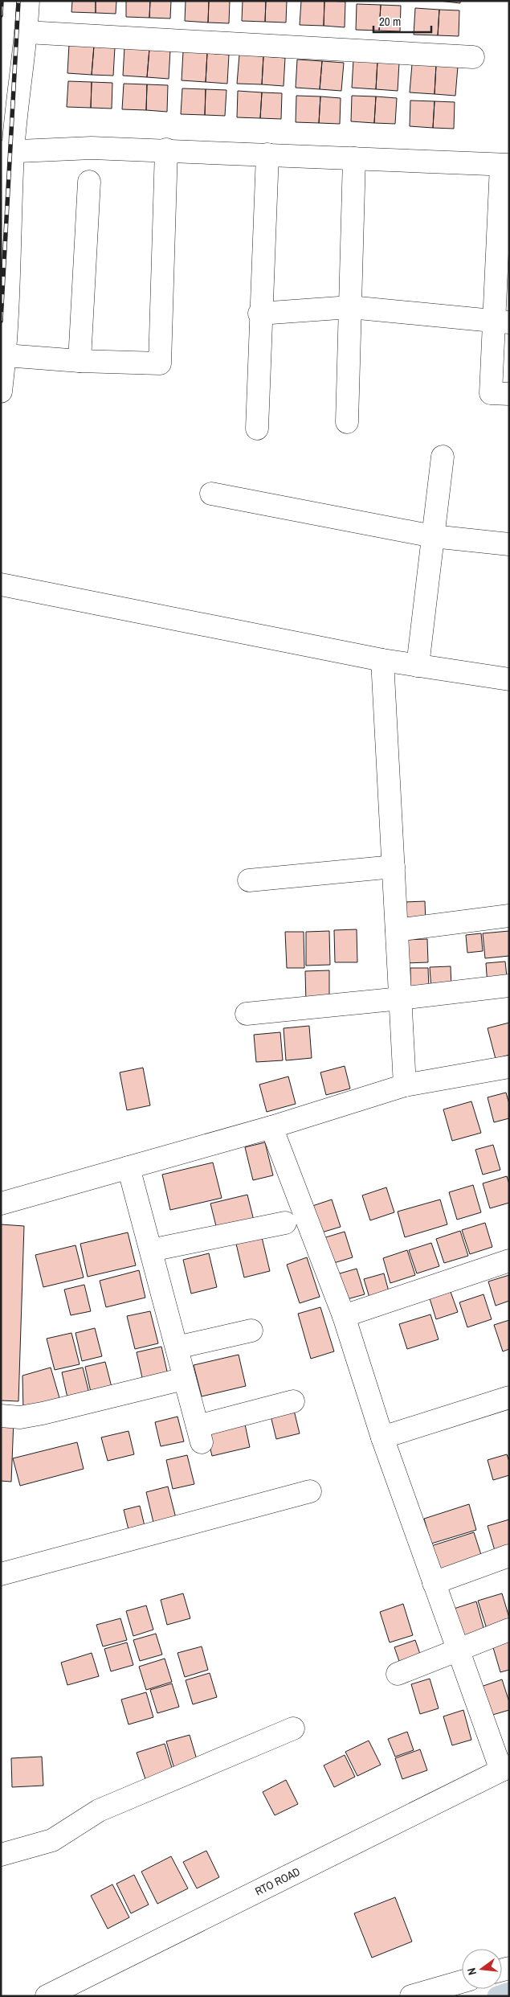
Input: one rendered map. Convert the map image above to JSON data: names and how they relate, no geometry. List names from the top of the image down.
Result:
{
  "streets": {
    "street": ["RTO ROAD"]
  },
  "scale_bar": "20 m",
  "north": "left"
}
